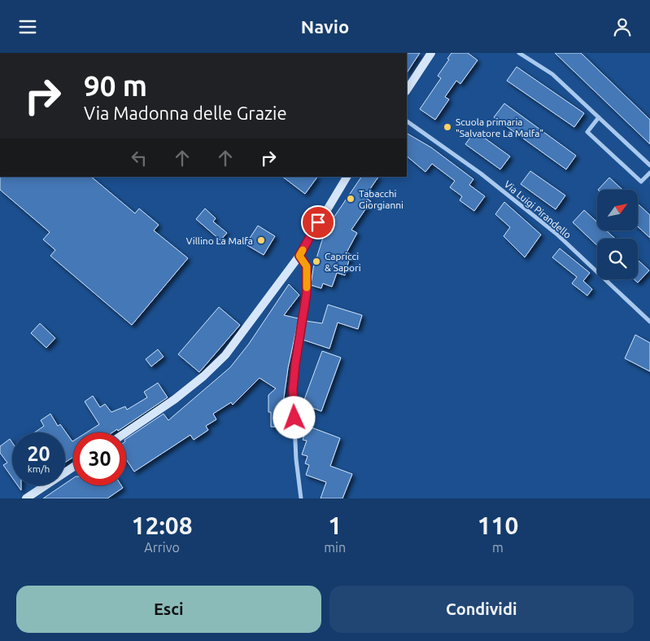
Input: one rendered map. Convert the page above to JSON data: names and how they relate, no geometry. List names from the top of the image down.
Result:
{
  "streets": {
    "street": ["Via Luigi Pirandello"]
  },
  "places": [
    "Scuola primaria \"Salvatore La Malfa\"",
    "Tabacchi Giorgianni",
    "Villino La Malfa",
    "Capricci & Sapori"
  ],
  "north": "top right",
  "page": {
    "header": "Navio",
    "turn": ["90 m", "Via Madonna delle Grazie"],
    "speed": "20 km/h",
    "limit": "30",
    "eta": [
      "12:08",
      "Arrivo",
      "1",
      "min",
      "110",
      "m"
    ],
    "buttons": ["Esci", "Condividi"]
  }
}
